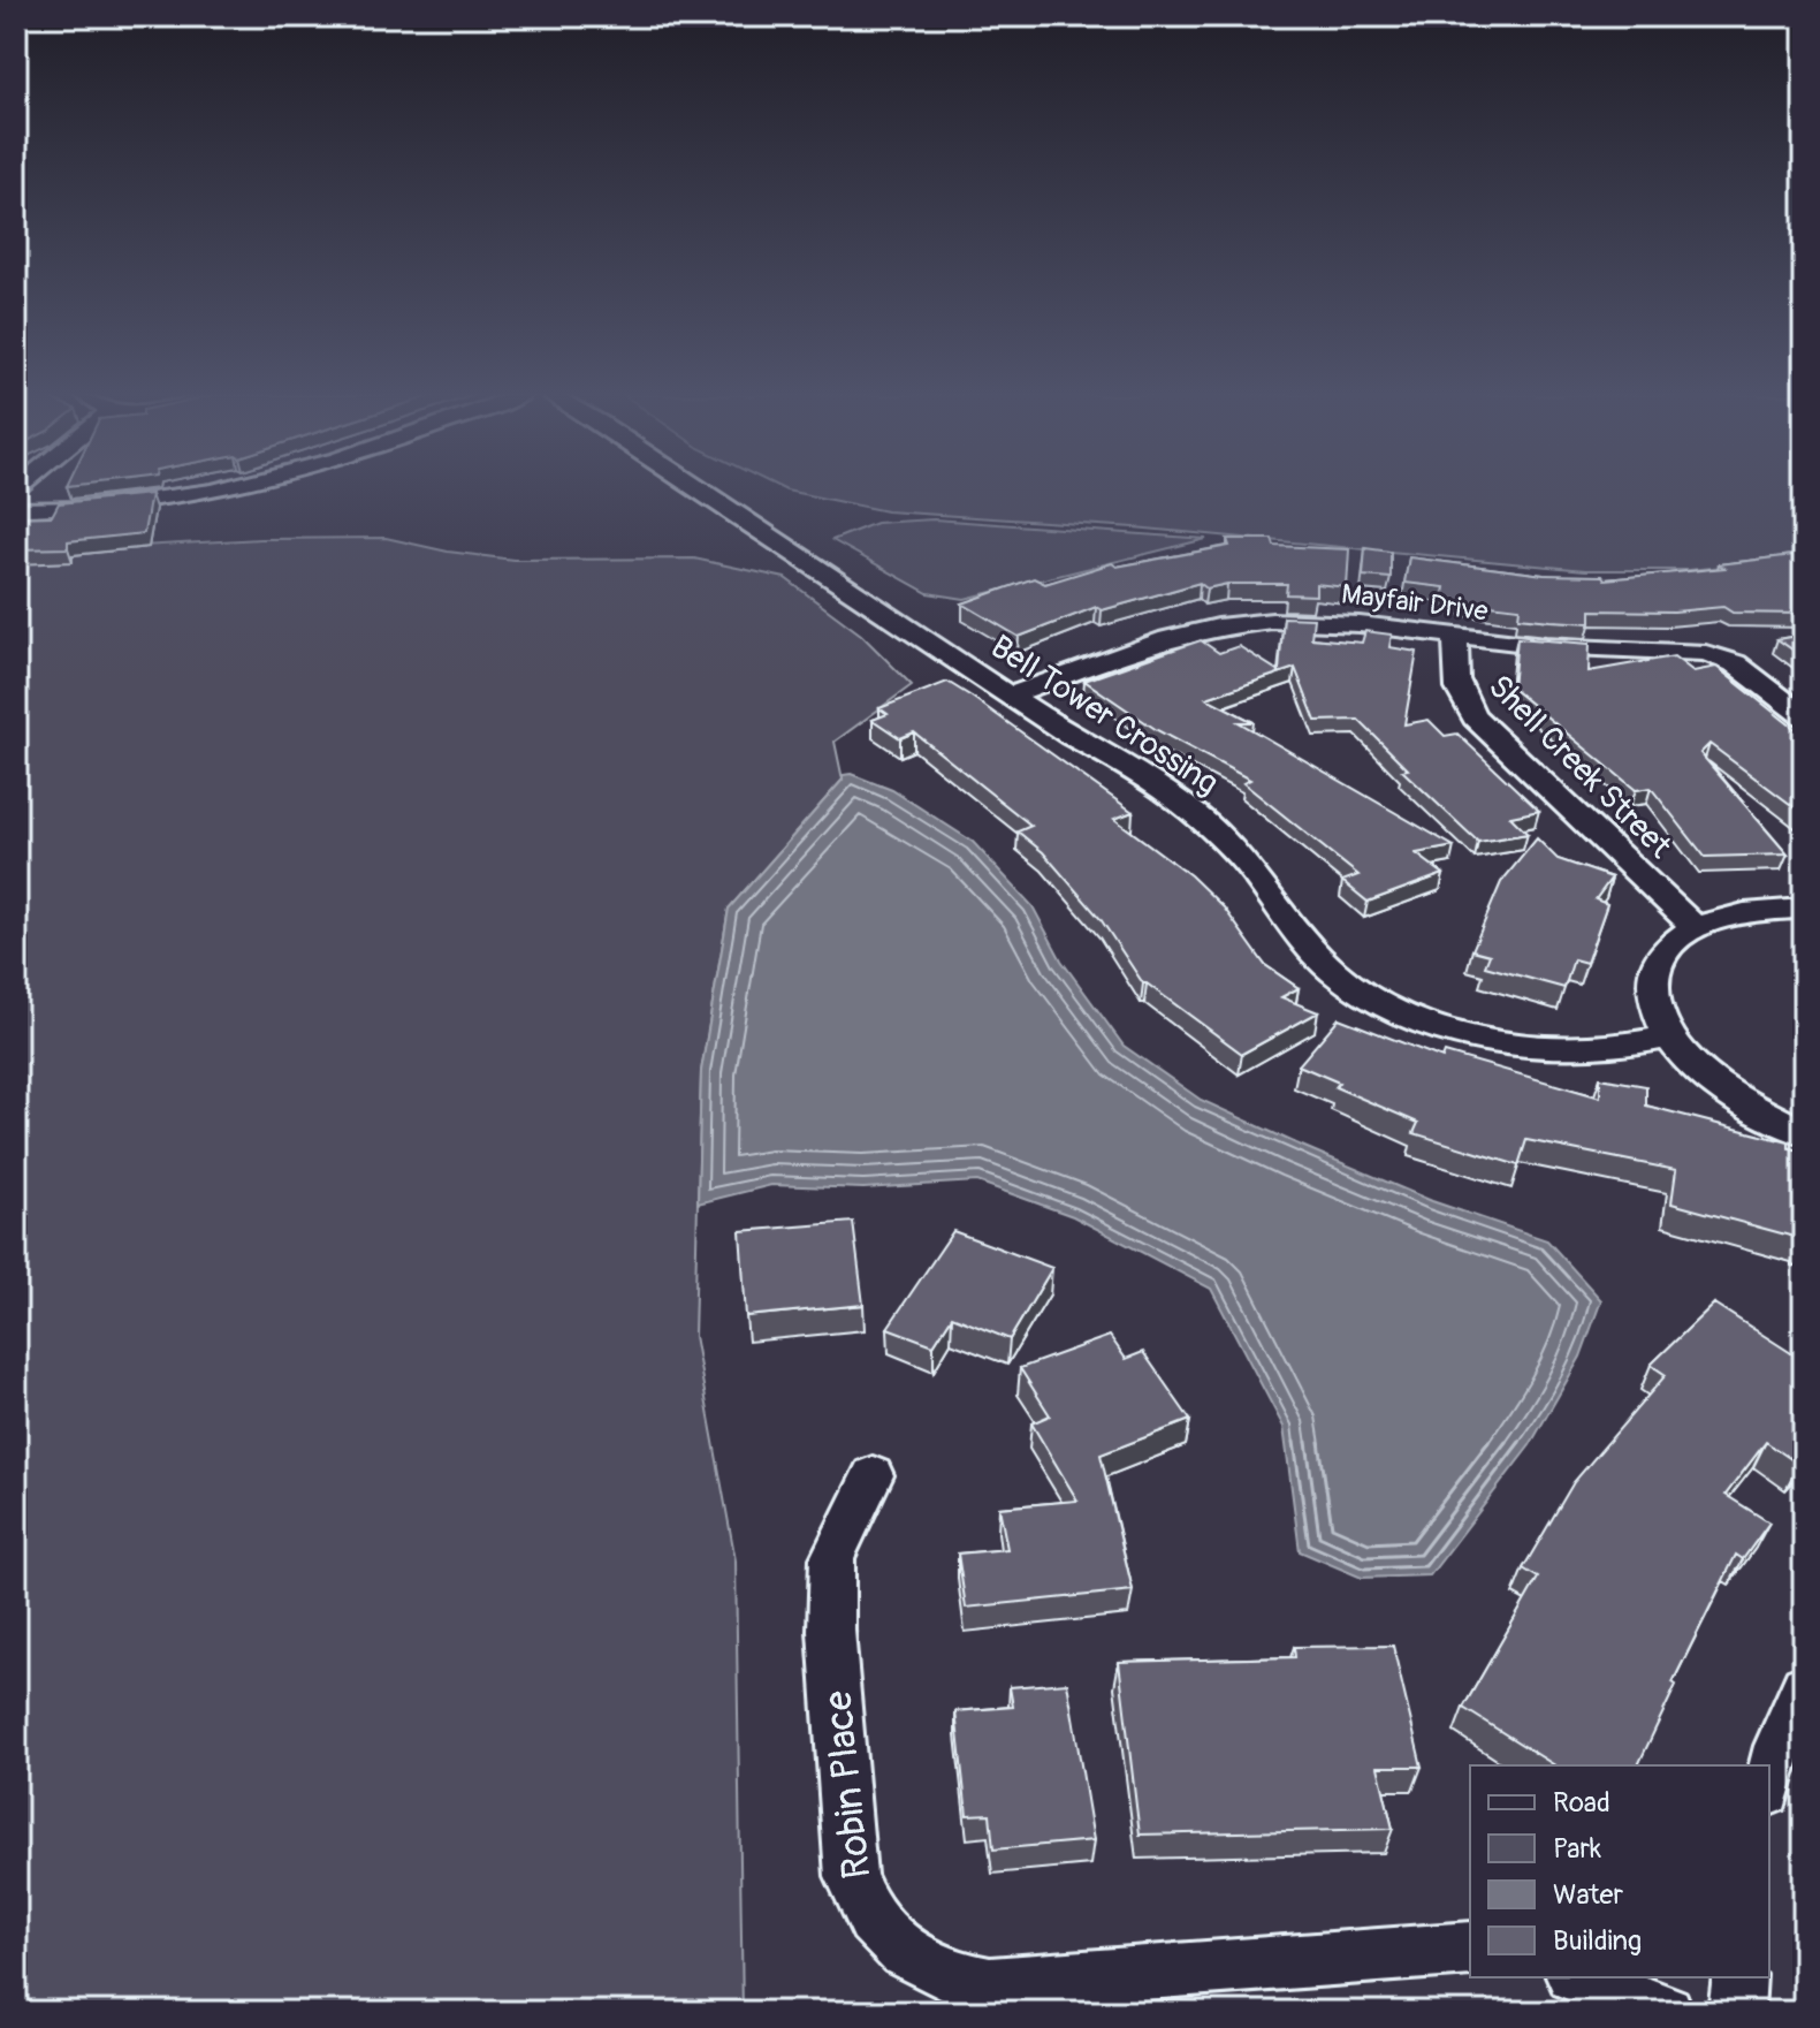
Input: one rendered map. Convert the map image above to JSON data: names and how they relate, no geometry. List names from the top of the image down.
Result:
{
  "streets": {
    "street": [
      "Mayfair Drive",
      "Bell Tower Crossing",
      "Shell Creek Street",
      "Robin Place"
    ]
  },
  "crossings": [
    ["Mayfair Drive", "Bell Tower Crossing"],
    ["Mayfair Drive", "Shell Creek Street"]
  ],
  "legend": [
    "Road",
    "Park",
    "Water",
    "Building"
  ]
}
